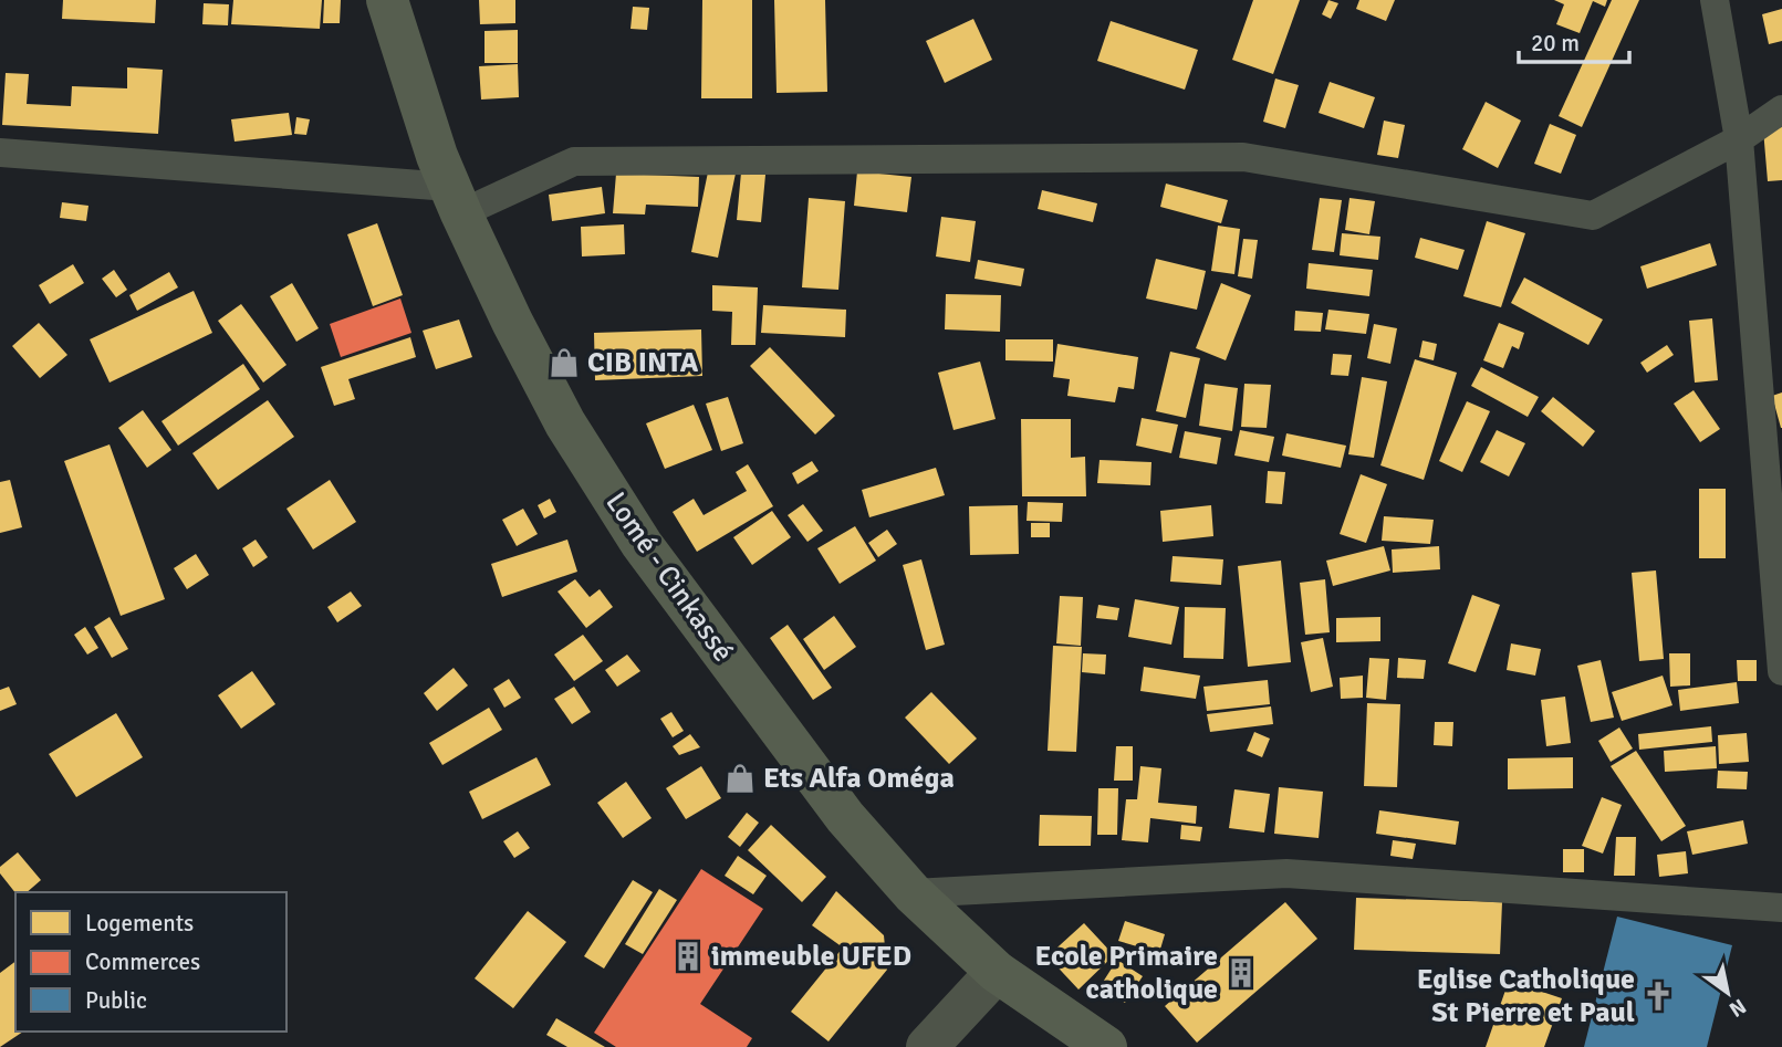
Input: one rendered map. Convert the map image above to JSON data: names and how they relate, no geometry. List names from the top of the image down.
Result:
{
  "streets": {
    "highway": ["Lomé - Cinkassé"]
  },
  "places": {
    "shop": ["CIB INTA", "Ets Alfa Oméga"],
    "building": ["immeuble UFED", "Ecole Primaire catholique"],
    "church": ["Eglise Catholique St Pierre et Paul"]
  },
  "legend": ["Logements", "Commerces", "Public"],
  "scale_bar": "20 m",
  "north": "bottom right"
}
